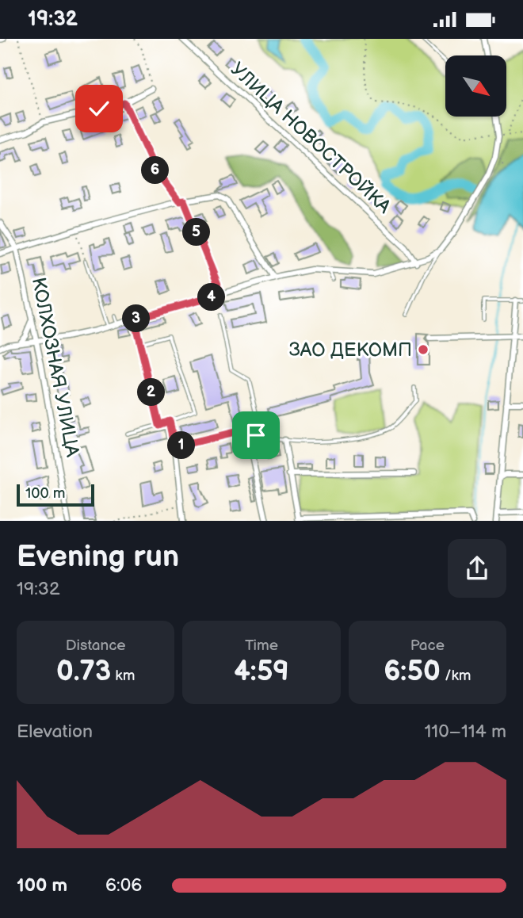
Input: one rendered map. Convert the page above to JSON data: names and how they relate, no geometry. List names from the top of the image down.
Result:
{
  "streets": {
    "street": ["УЛИЦА НОВОСТРОЙКА", "КОЛХОЗНАЯ УЛИЦА"]
  },
  "places": ["ЗАО ДЕКОМП"],
  "scale_bar": "100 m",
  "north": "bottom right",
  "page": {
    "status": "19:32",
    "pins": [
      "6",
      "5",
      "4",
      "3",
      "2",
      "1"
    ],
    "scale": "100 m",
    "heading": ["Evening run", "19:32"],
    "stats": [
      ["Distance", "0.73 km"],
      ["Time", "4:59"],
      ["Pace", "6:50 /km"]
    ],
    "chart": ["Elevation", "110–114 m"],
    "list": [
      {
        "name": "100 m",
        "note": "6:06"
      }
    ]
  }
}
